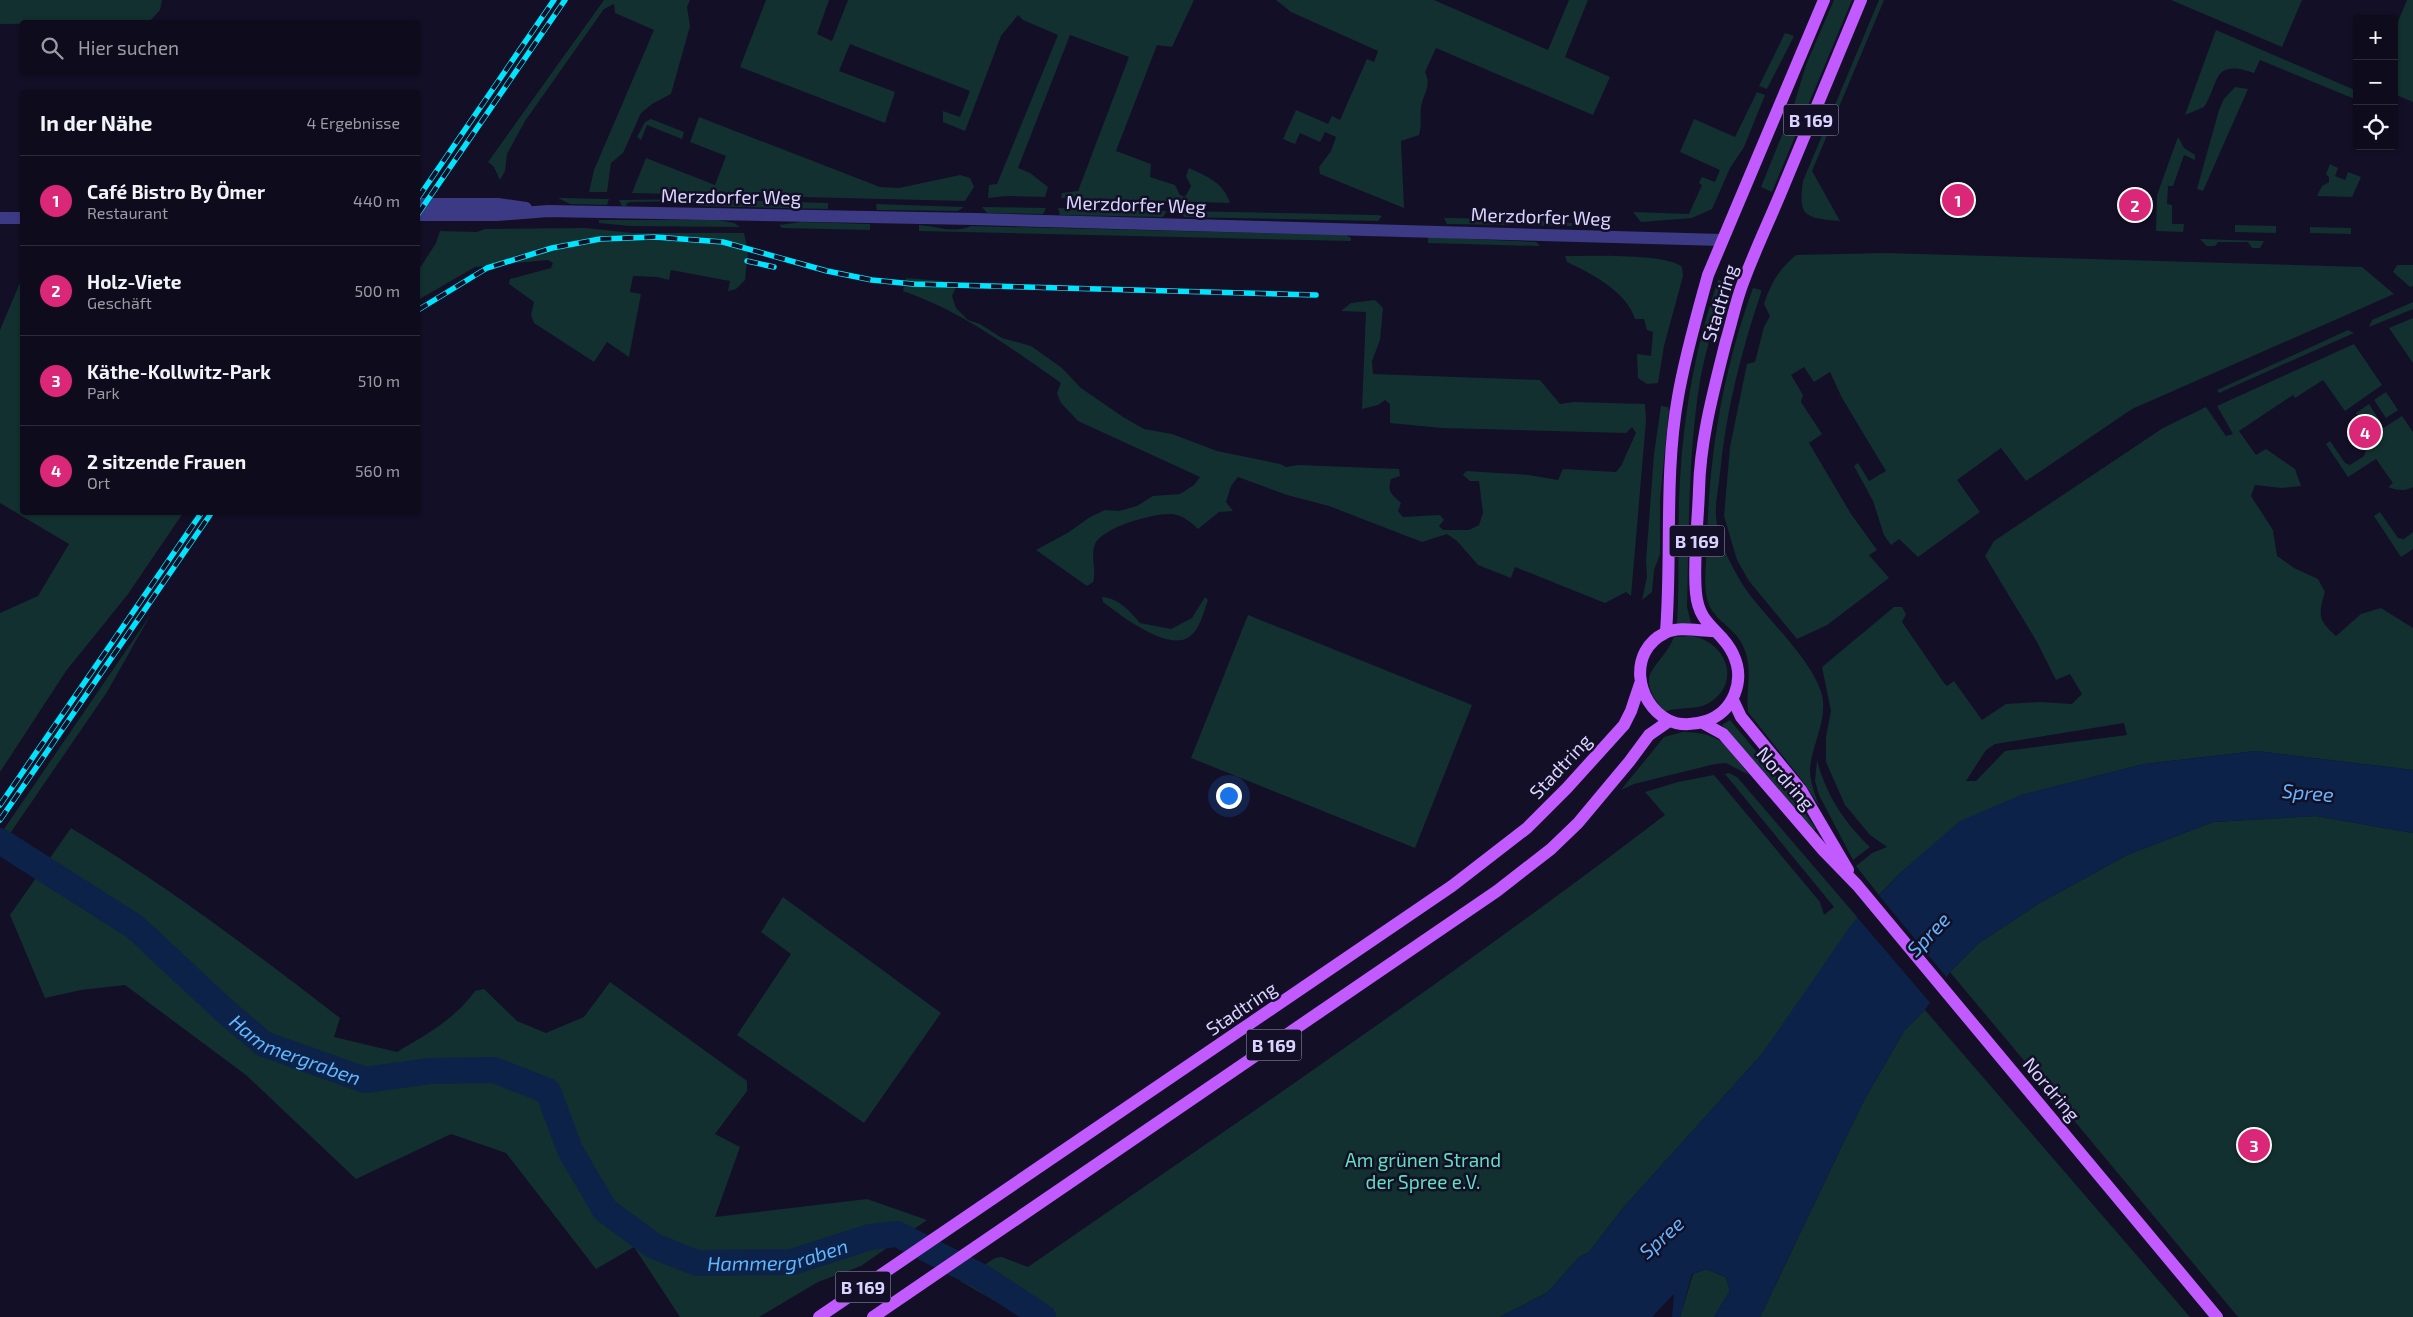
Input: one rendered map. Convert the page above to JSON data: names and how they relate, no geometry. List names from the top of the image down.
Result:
{
  "streets": {
    "main road": ["B 169", "Stadtring", "Nordring"],
    "street": ["Merzdorfer Weg"]
  },
  "crossings": [
    ["B 169", "Stadtring"],
    ["B 169", "Nordring"],
    ["Merzdorfer Weg", "Stadtring"],
    ["Stadtring", "Nordring"]
  ],
  "water": ["Spree", "Hammergraben"],
  "parks": ["Am grünen Strand der Spree e.V."],
  "page": {
    "map_buttons": ["+", "−"],
    "search": "Hier suchen",
    "heading": ["In der Nähe", "4 Ergebnisse"],
    "list": [
      {
        "mark": "1",
        "name": "Café Bistro By Ömer",
        "note": "Restaurant",
        "value": "440 m"
      },
      {
        "mark": "2",
        "name": "Holz-Viete",
        "note": "Geschäft",
        "value": "500 m"
      },
      {
        "mark": "3",
        "name": "Käthe-Kollwitz-Park",
        "note": "Park",
        "value": "510 m"
      },
      {
        "mark": "4",
        "name": "2 sitzende Frauen",
        "note": "Ort",
        "value": "560 m"
      }
    ],
    "pins": [
      "1",
      "2",
      "4",
      "3"
    ]
  }
}
